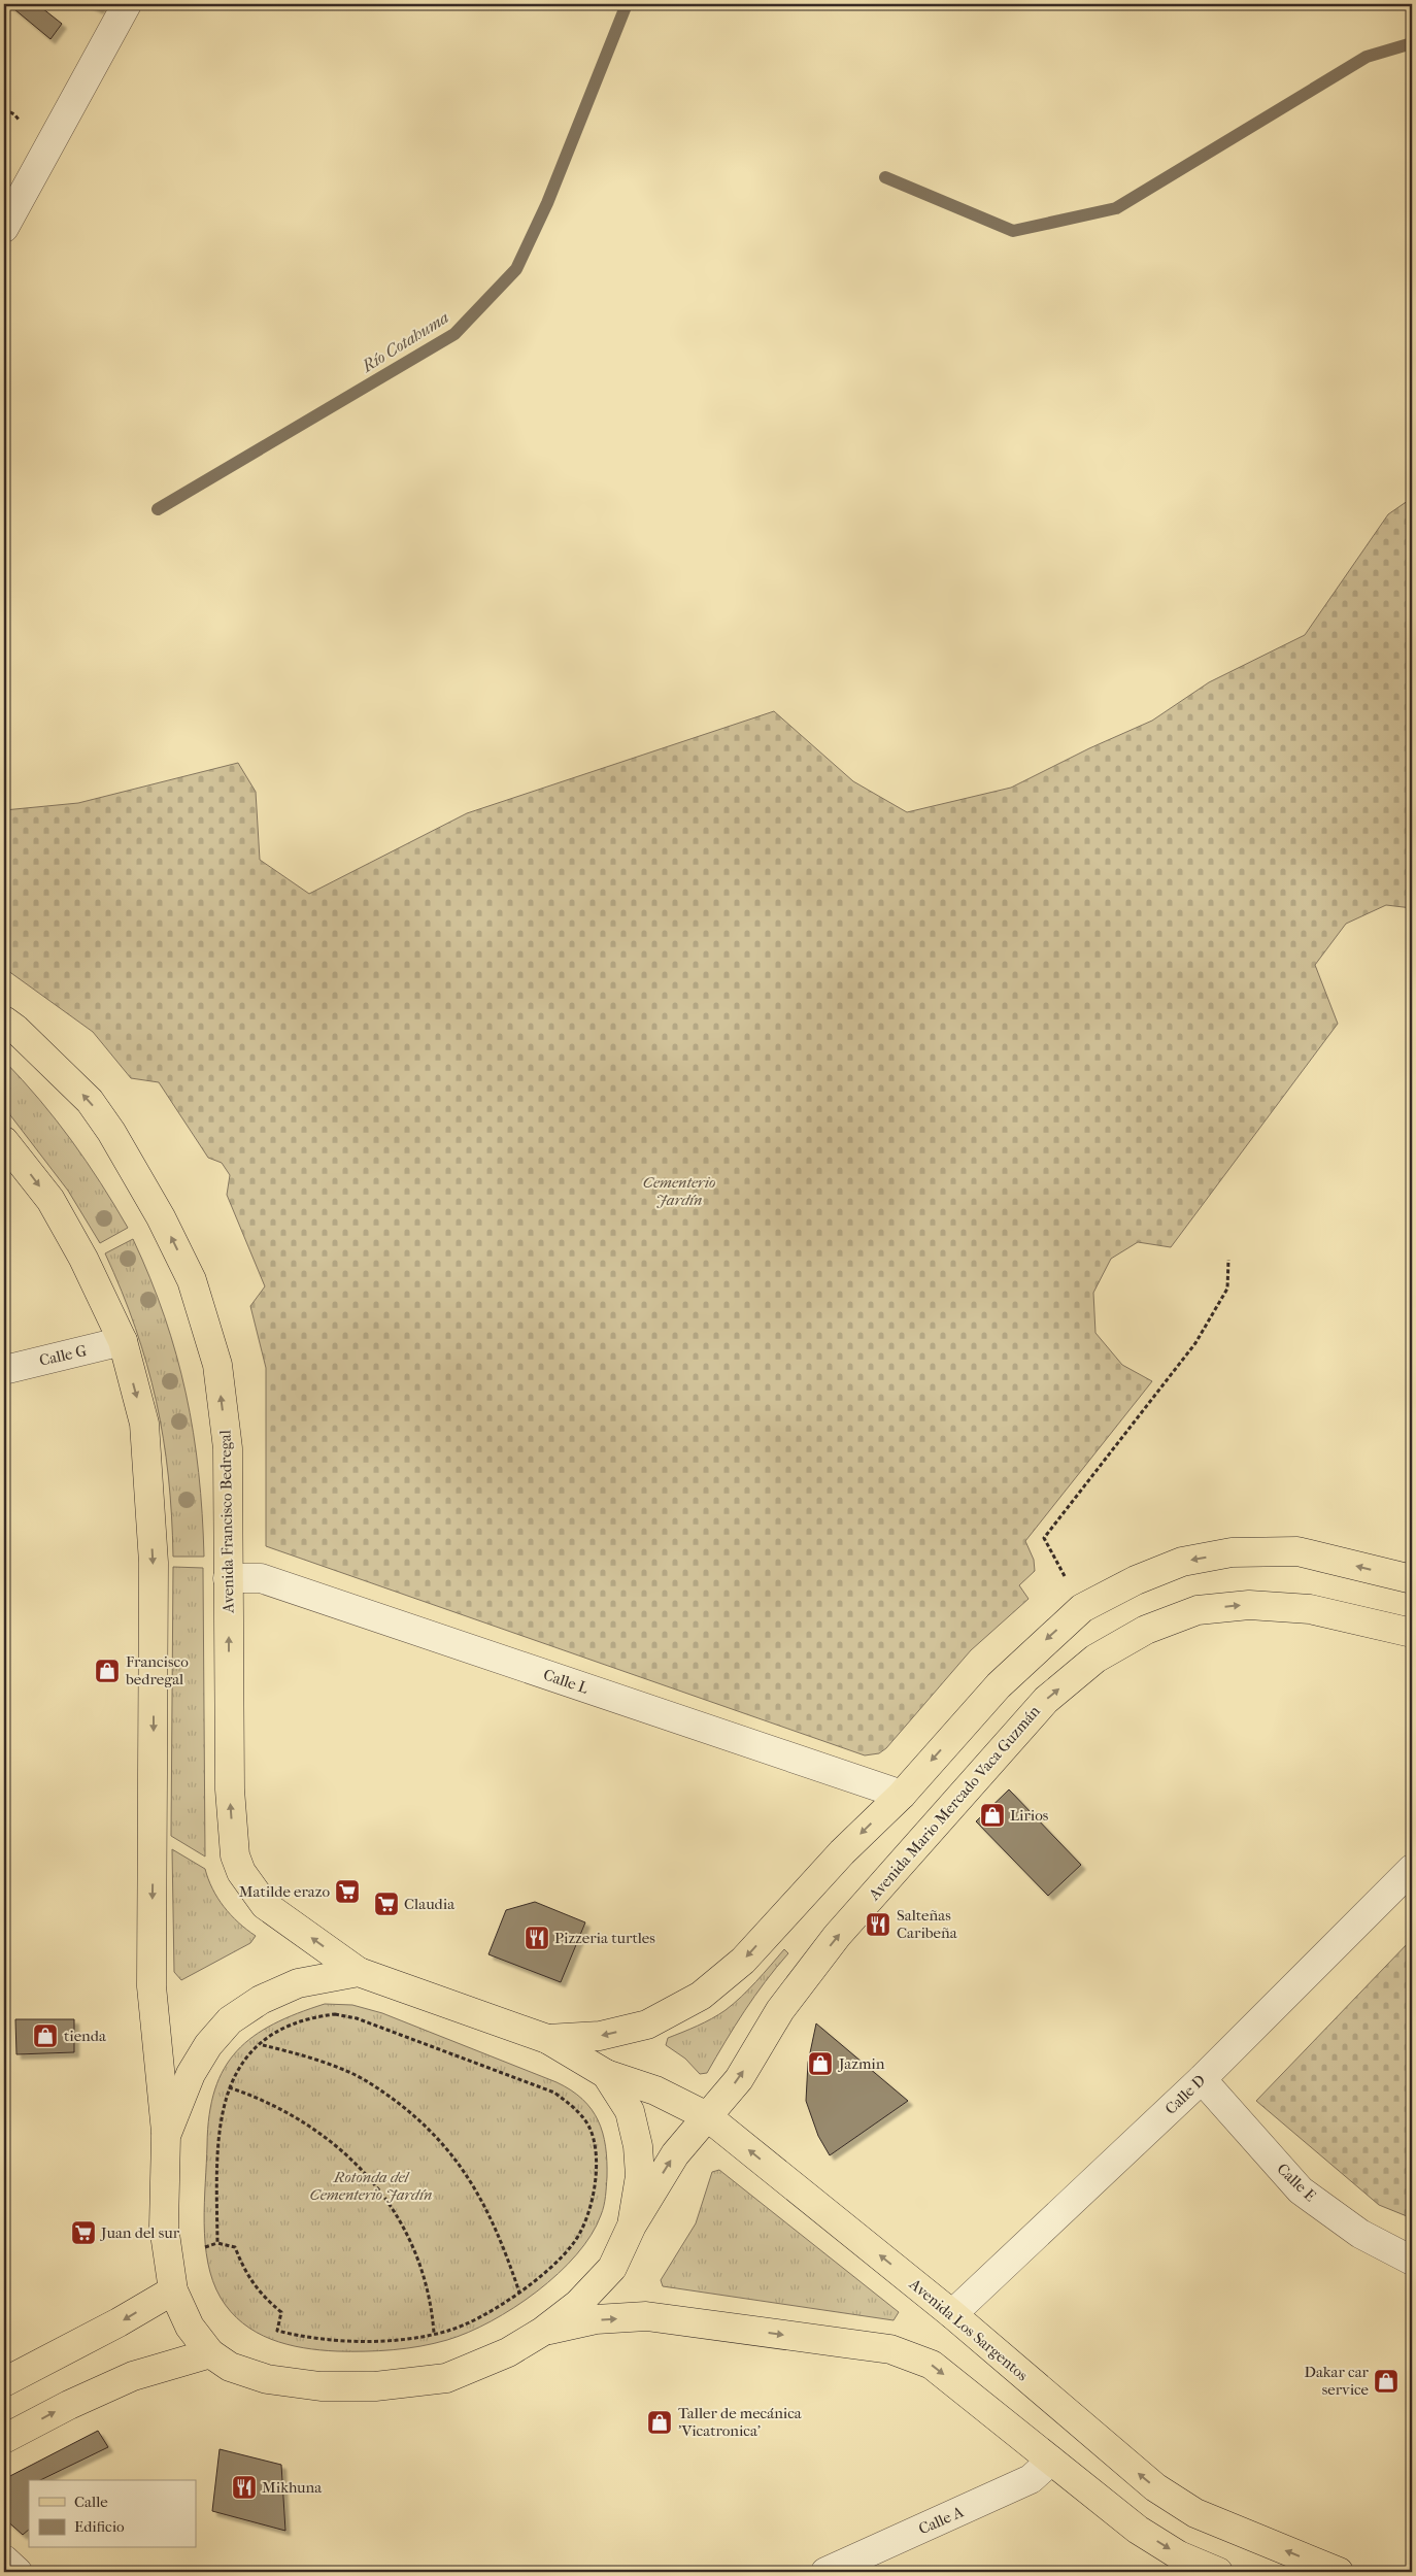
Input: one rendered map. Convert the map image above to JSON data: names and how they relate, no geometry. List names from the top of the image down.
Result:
{
  "streets": {
    "main road": ["Avenida Francisco Bedregal", "Avenida Mario Mercado Vaca Guzmán", "Avenida Los Sargentos"],
    "street": [
      "Calle G",
      "Calle L",
      "Calle D",
      "Calle E",
      "Calle A"
    ]
  },
  "crossings": [
    ["Avenida Francisco Bedregal", "Calle L"],
    ["Avenida Francisco Bedregal", "Avenida Mario Mercado Vaca Guzmán"],
    ["Calle L", "Avenida Mario Mercado Vaca Guzmán"],
    ["Avenida Mario Mercado Vaca Guzmán", "Avenida Los Sargentos"],
    ["Calle D", "Calle E"],
    ["Calle D", "Avenida Los Sargentos"]
  ],
  "one_way": ["Avenida Los Sargentos"],
  "water": ["Río Cotahuma"],
  "parks": ["Cementerio Jardín", "Rotonda del Cementerio Jardín"],
  "places": {
    "shop": [
      "Francisco bedregal",
      "Lirios",
      "tienda",
      "Jazmin",
      "Dakar car service",
      "Taller de mecánica 'Vicatronica'"
    ],
    "supermarket": ["Matilde erazo", "Claudia", "Juan del sur"],
    "restaurant": ["Salteñas Caribeña", "Pizzeria turtles", "Mikhuna"]
  },
  "legend": ["Calle", "Edificio"]
}
